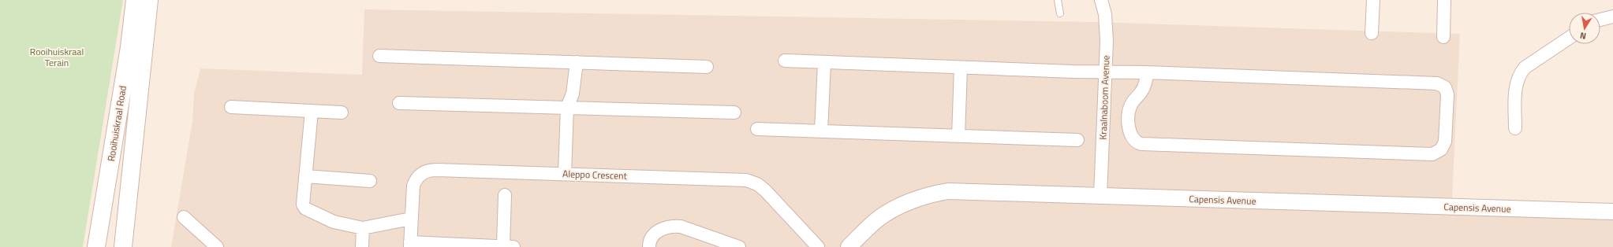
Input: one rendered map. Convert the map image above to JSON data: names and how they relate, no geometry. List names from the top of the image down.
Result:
{
  "streets": {
    "main road": ["Rooihuiskraal Road"],
    "street": ["Kraalnaboom Avenue", "Aleppo Crescent", "Capensis Avenue"]
  },
  "crossings": [
    ["Kraalnaboom Avenue", "Capensis Avenue"]
  ],
  "parks": ["Rooihuiskraal Terain"],
  "north": "bottom"
}
